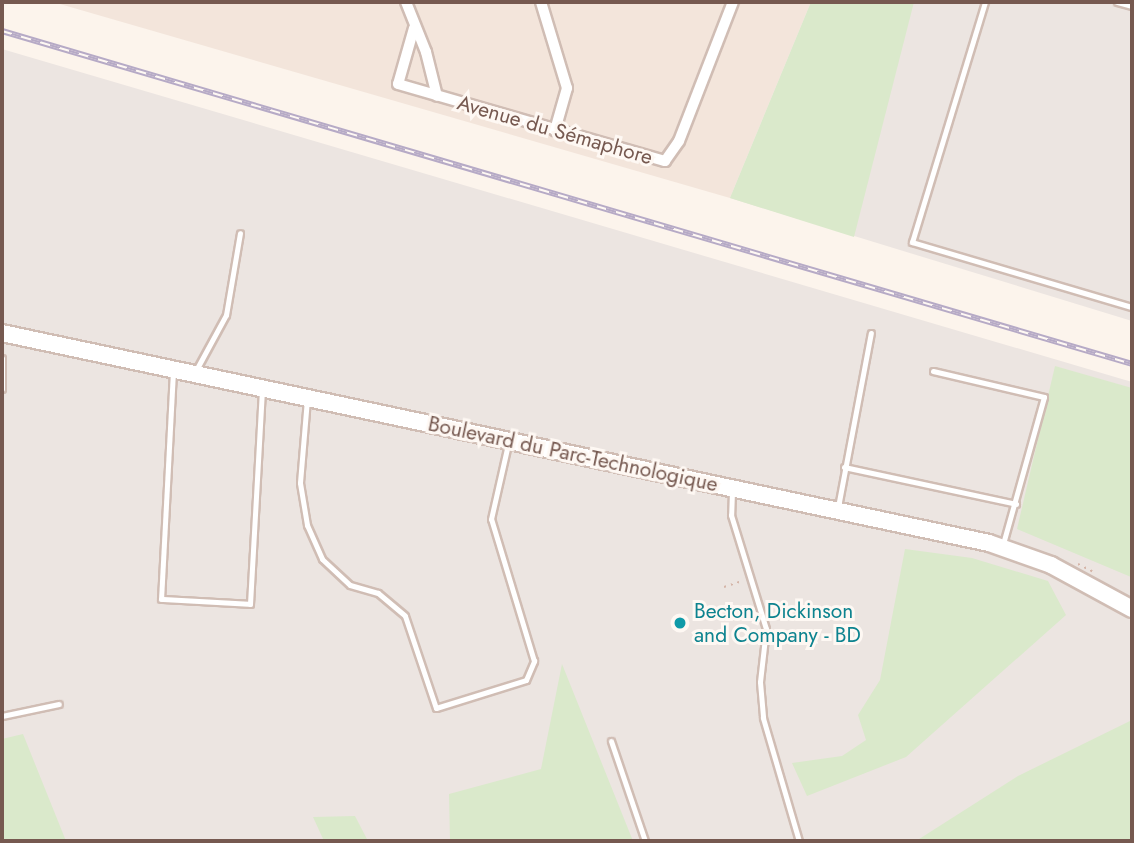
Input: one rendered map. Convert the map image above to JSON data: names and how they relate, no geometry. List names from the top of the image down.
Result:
{
  "streets": {
    "street": ["Avenue du Sémaphore", "Boulevard du Parc-Technologique"]
  },
  "places": ["Becton, Dickinson and Company - BD"]
}
